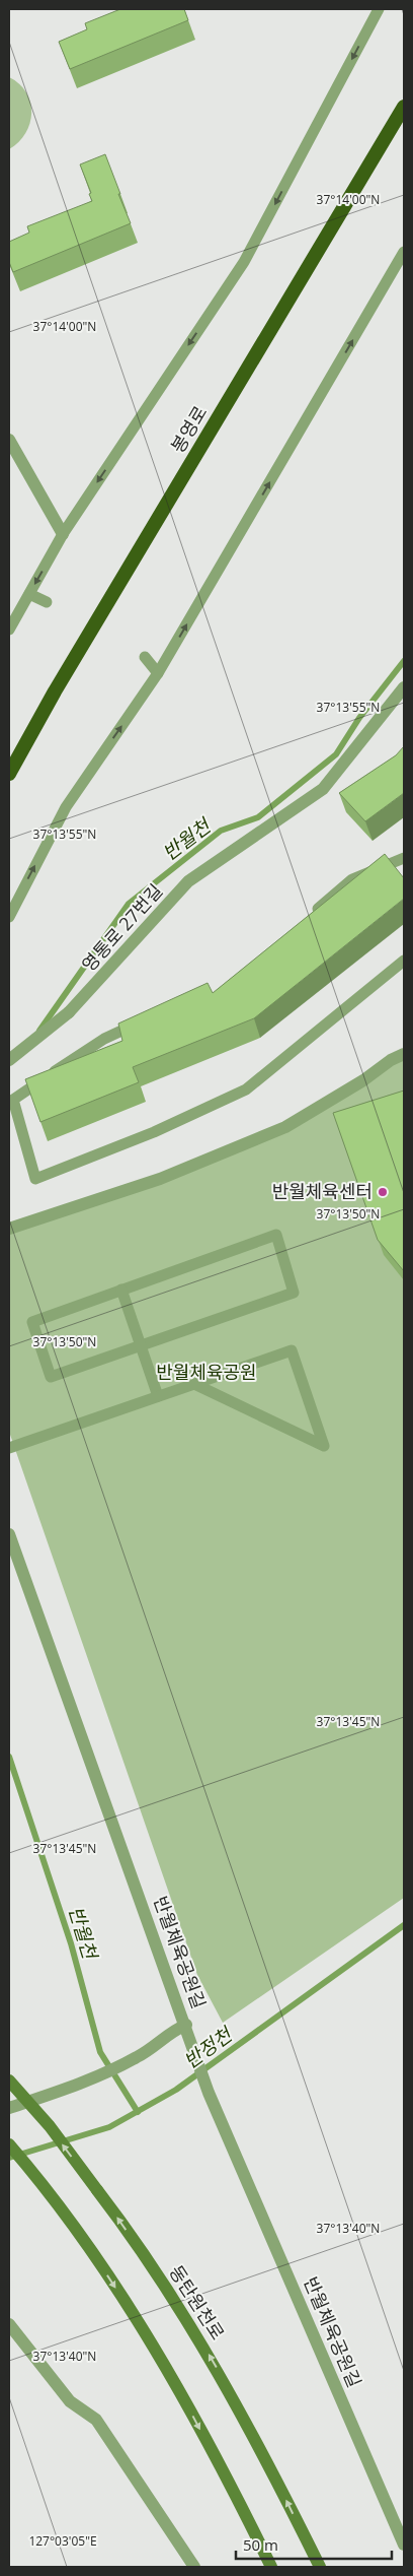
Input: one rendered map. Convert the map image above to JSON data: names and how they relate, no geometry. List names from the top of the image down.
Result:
{
  "streets": {
    "highway": ["봉영로"],
    "main road": ["동탄원천로"],
    "street": ["영통로 27번길", "반월체육공원길"]
  },
  "water": ["반월천", "반정천"],
  "parks": ["반월체육공원"],
  "places": ["반월체육센터"],
  "scale_bar": "50 m",
  "coordinates": [
    "37°14'00\"N",
    "37°13'55\"N",
    "37°13'50\"N",
    "37°13'45\"N",
    "37°13'40\"N",
    "127°03'05\"E"
  ]
}
